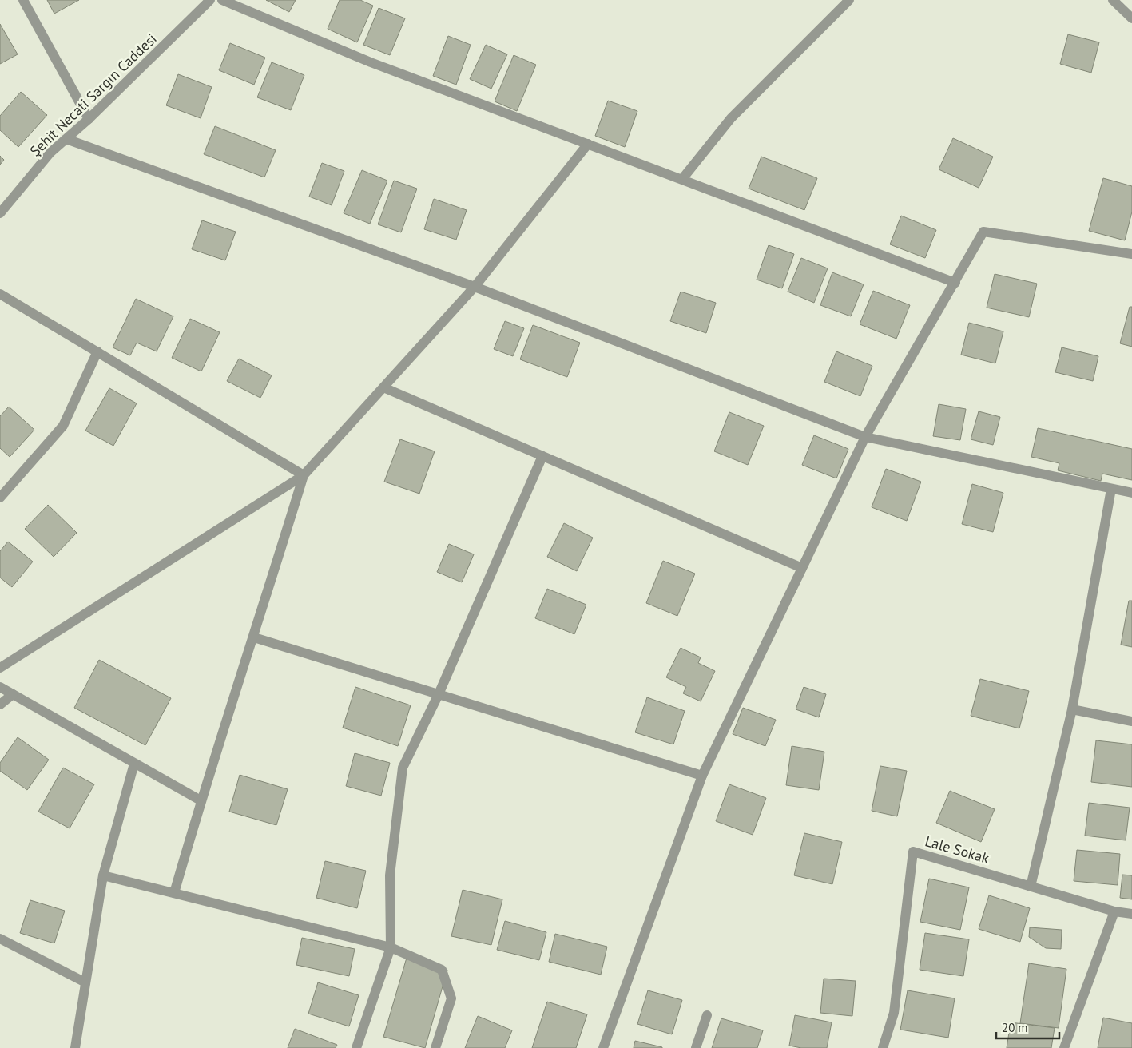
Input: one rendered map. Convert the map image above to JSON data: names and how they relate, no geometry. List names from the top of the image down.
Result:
{
  "streets": {
    "street": ["Şehit Necati Sargın Caddesi", "Lale Sokak"]
  },
  "scale_bar": "20 m"
}
